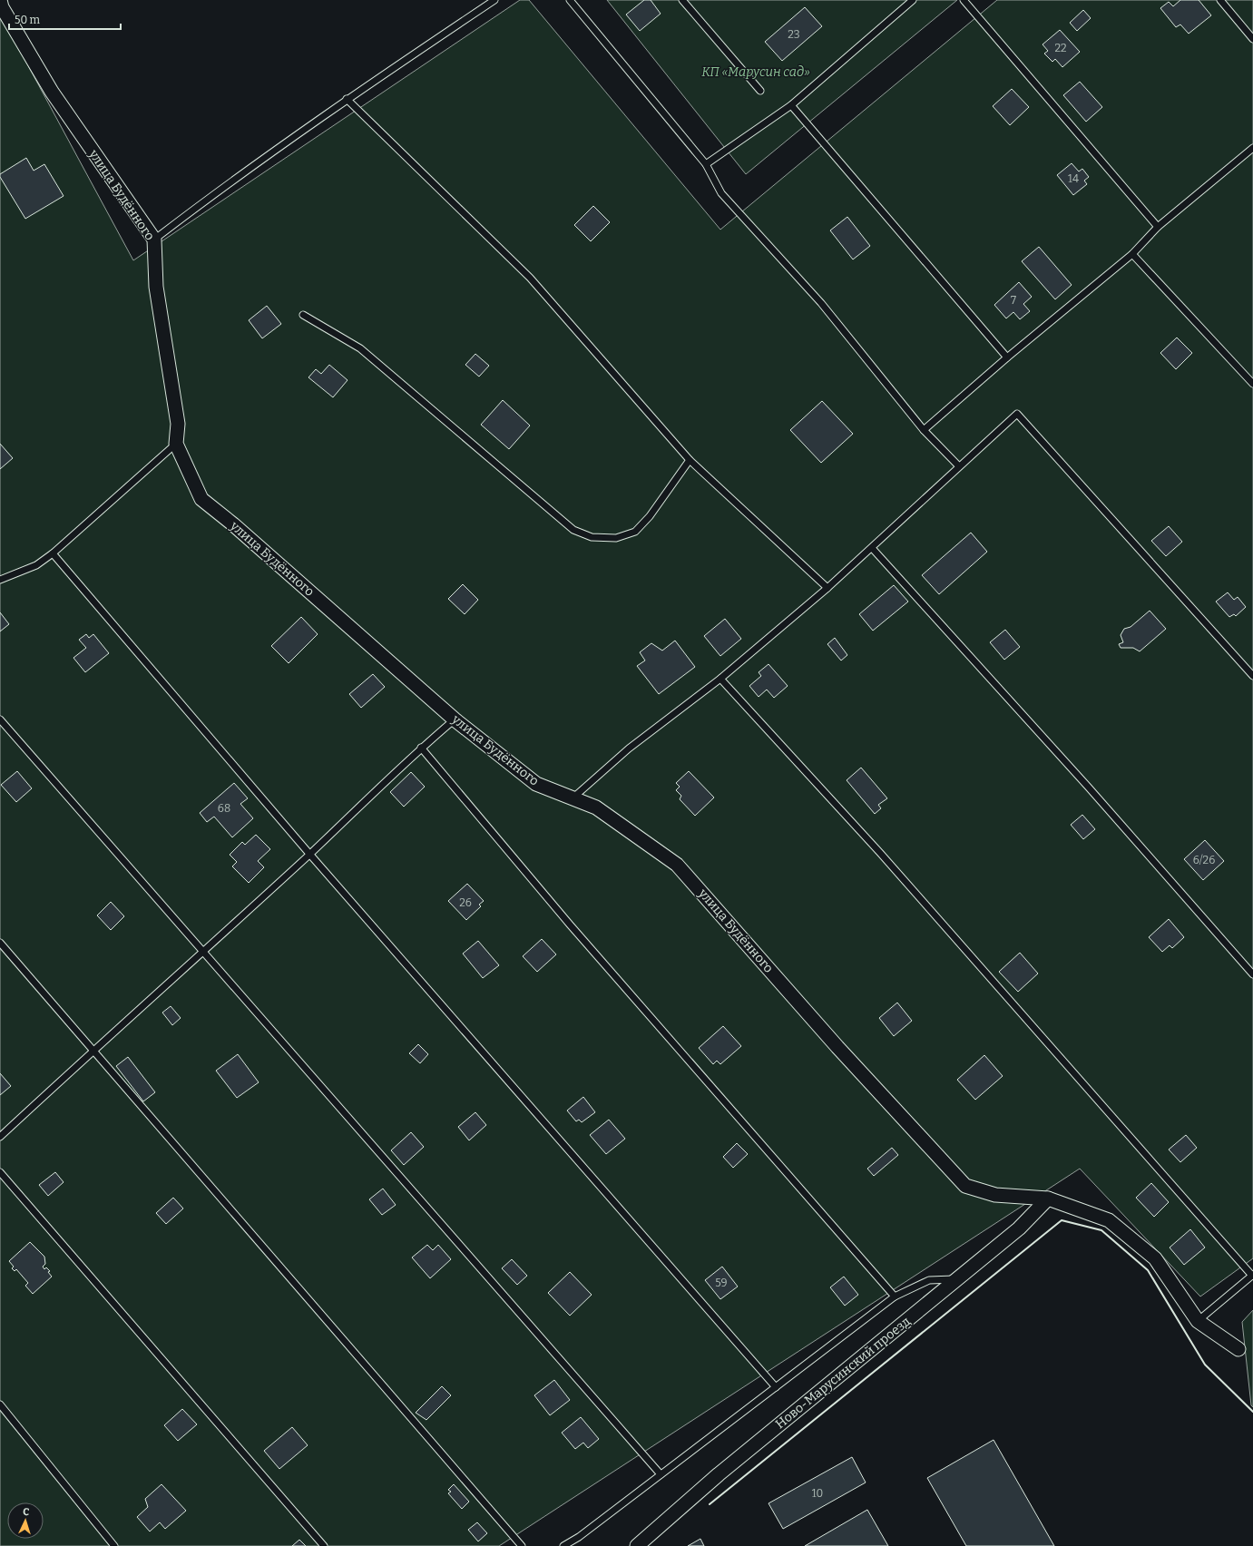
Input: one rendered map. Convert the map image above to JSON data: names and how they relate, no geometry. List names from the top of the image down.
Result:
{
  "streets": {
    "street": ["улица Будённого", "Ново-Марусинский проезд"]
  },
  "crossings": [
    ["улица Будённого", "Ново-Марусинский проезд"]
  ],
  "parks": ["КП «Марусин сад»"],
  "house_numbers": [
    "23",
    "22",
    "14",
    "7",
    "68",
    "6/26",
    "26",
    "59",
    "10"
  ],
  "scale_bar": "50 m",
  "north": "top"
}
